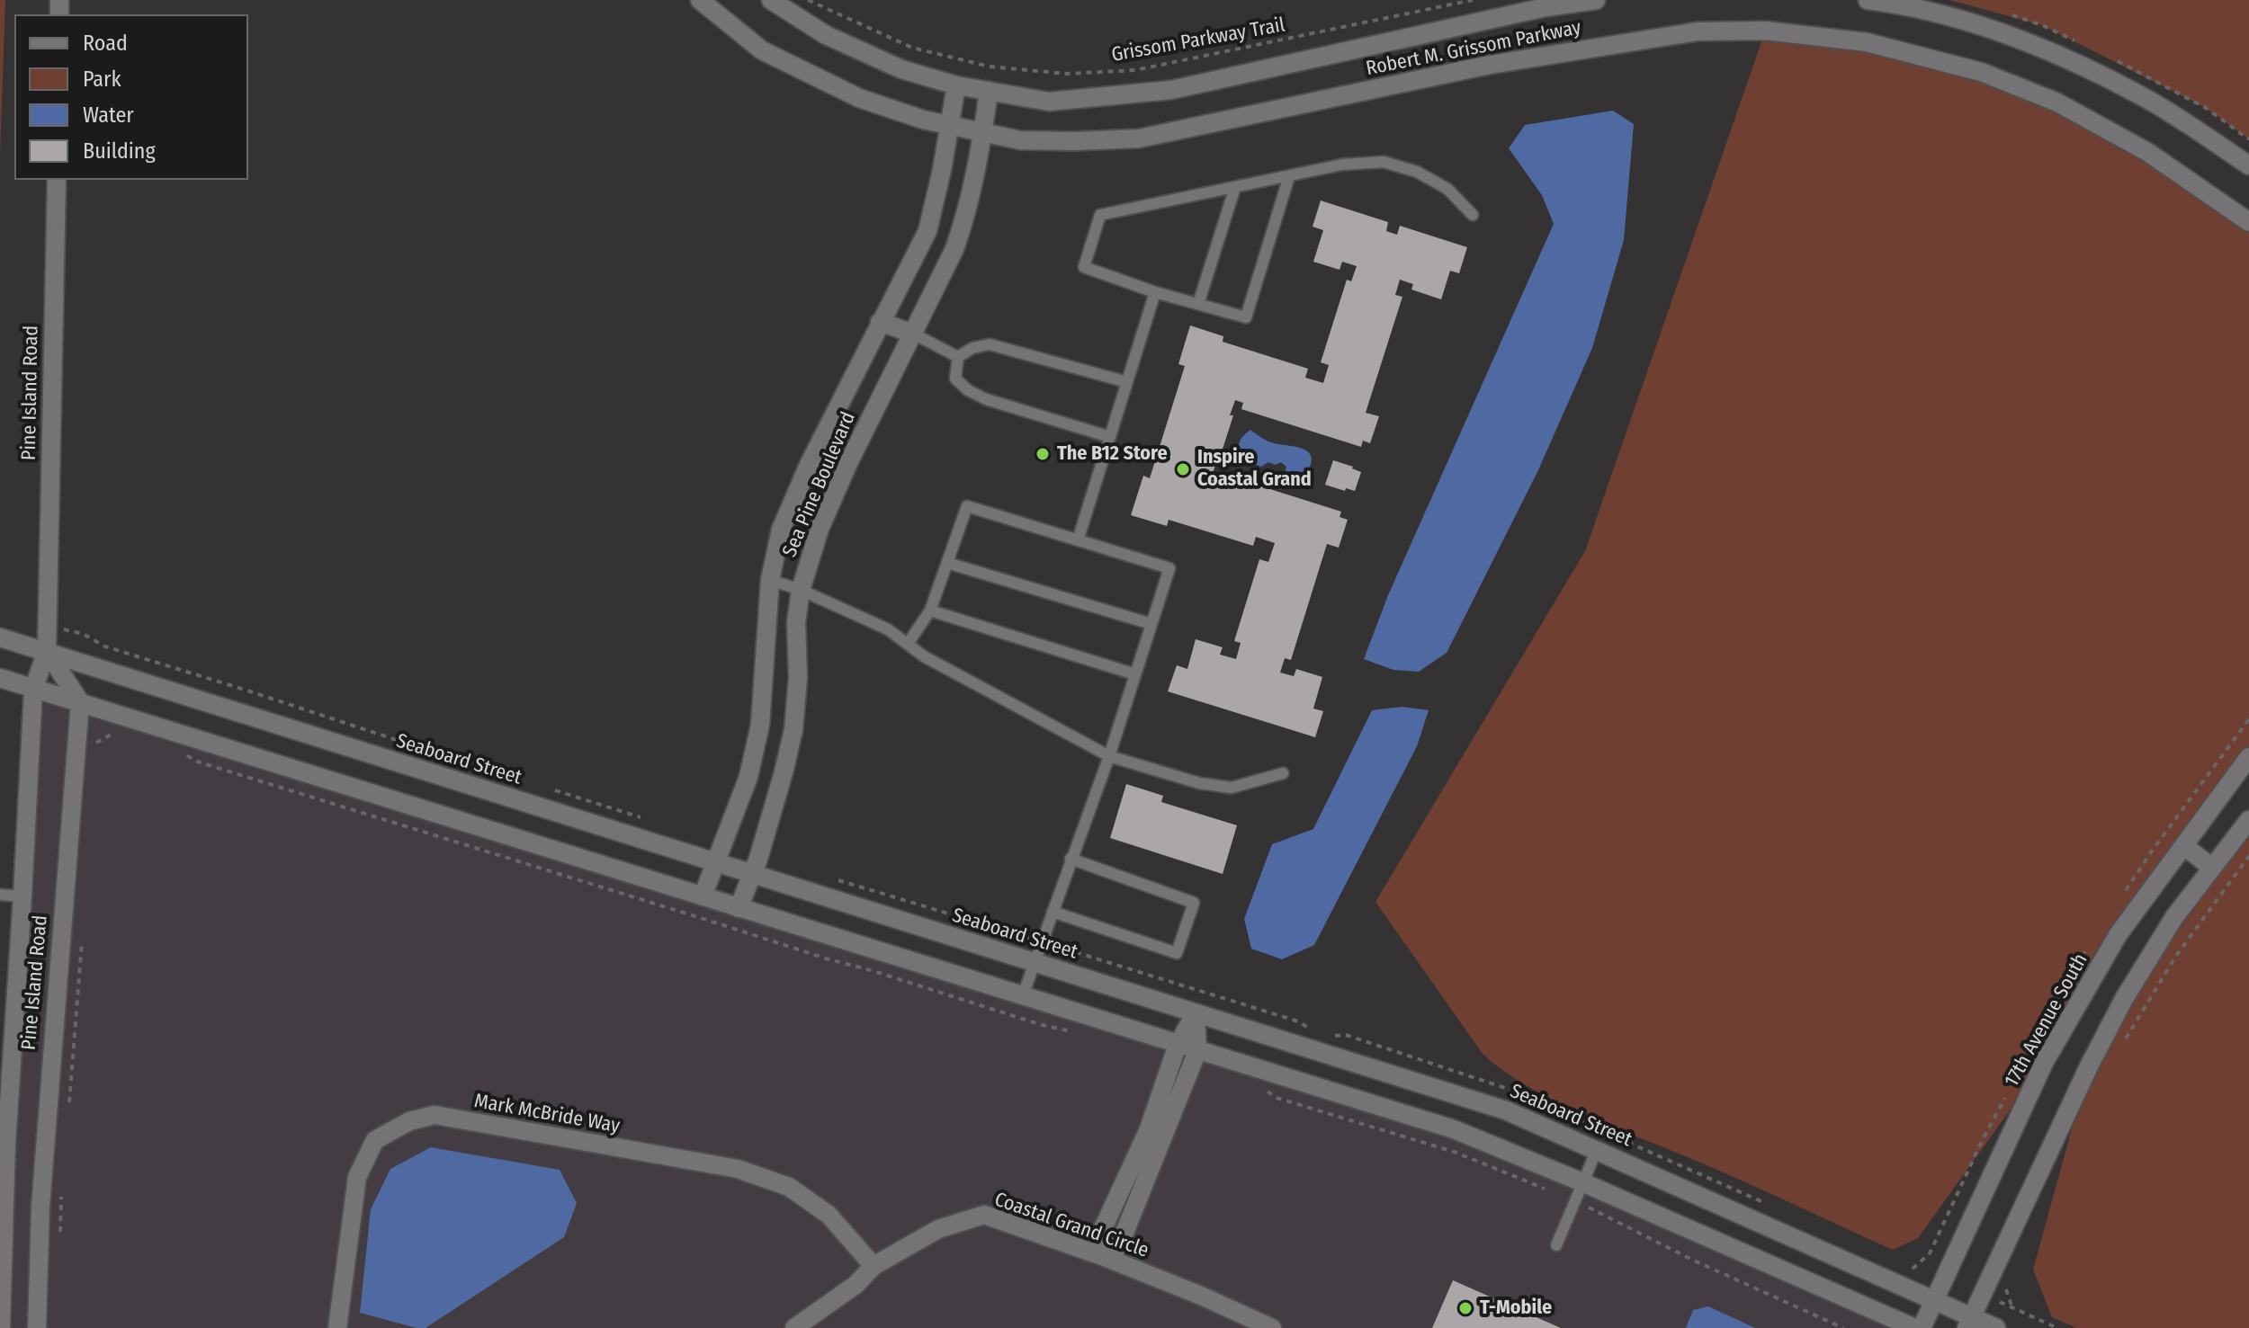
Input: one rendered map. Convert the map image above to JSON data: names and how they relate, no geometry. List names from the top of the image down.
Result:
{
  "streets": {
    "street": [
      "Robert M. Grissom Parkway",
      "Pine Island Road",
      "Sea Pine Boulevard",
      "Seaboard Street",
      "17th Avenue South",
      "Mark McBride Way",
      "Coastal Grand Circle"
    ],
    "path": ["Grissom Parkway Trail"]
  },
  "crossings": [
    ["Robert M. Grissom Parkway", "Sea Pine Boulevard"],
    ["Pine Island Road", "Seaboard Street"],
    ["Sea Pine Boulevard", "Seaboard Street"],
    ["Seaboard Street", "17th Avenue South"],
    ["Mark McBride Way", "Coastal Grand Circle"]
  ],
  "places": ["The B12 Store", "Inspire Coastal Grand", "T-Mobile"],
  "legend": [
    "Road",
    "Park",
    "Water",
    "Building"
  ]
}
